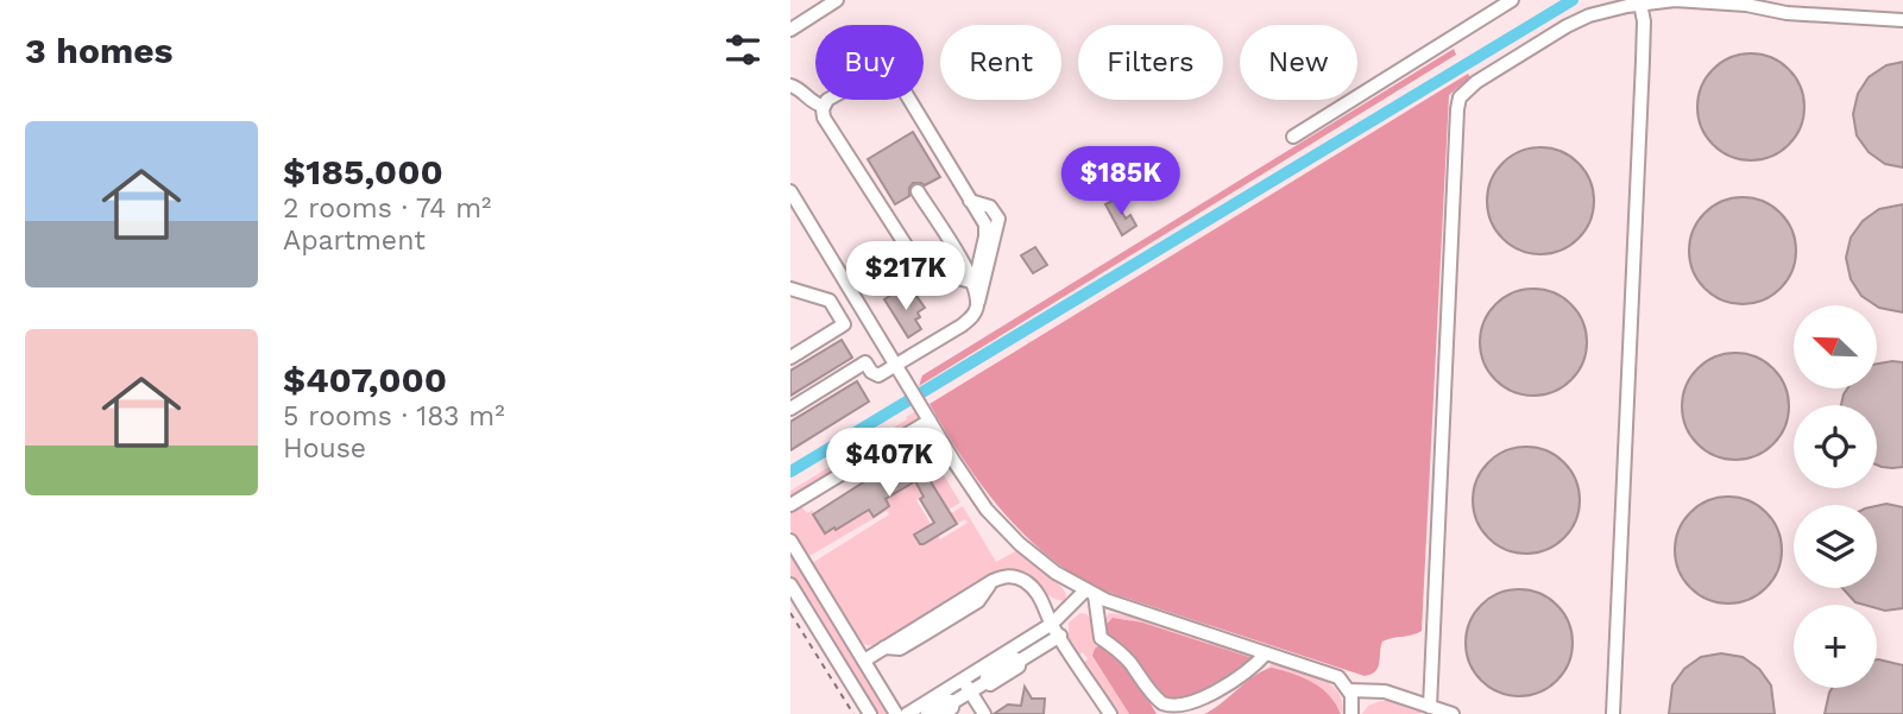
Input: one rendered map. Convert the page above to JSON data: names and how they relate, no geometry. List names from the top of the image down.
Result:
{
  "north": "top left",
  "page": {
    "heading": "3 homes",
    "chip": [
      "Buy",
      "Rent",
      "Filters",
      "New"
    ],
    "list": [
      {
        "name": "$185,000",
        "note": "2 rooms · 74 m² · Apartment"
      },
      {
        "name": "$407,000",
        "note": "5 rooms · 183 m² · House"
      }
    ],
    "price": ["$185K", "$217K", "$407K"],
    "map_buttons": "+"
  }
}
